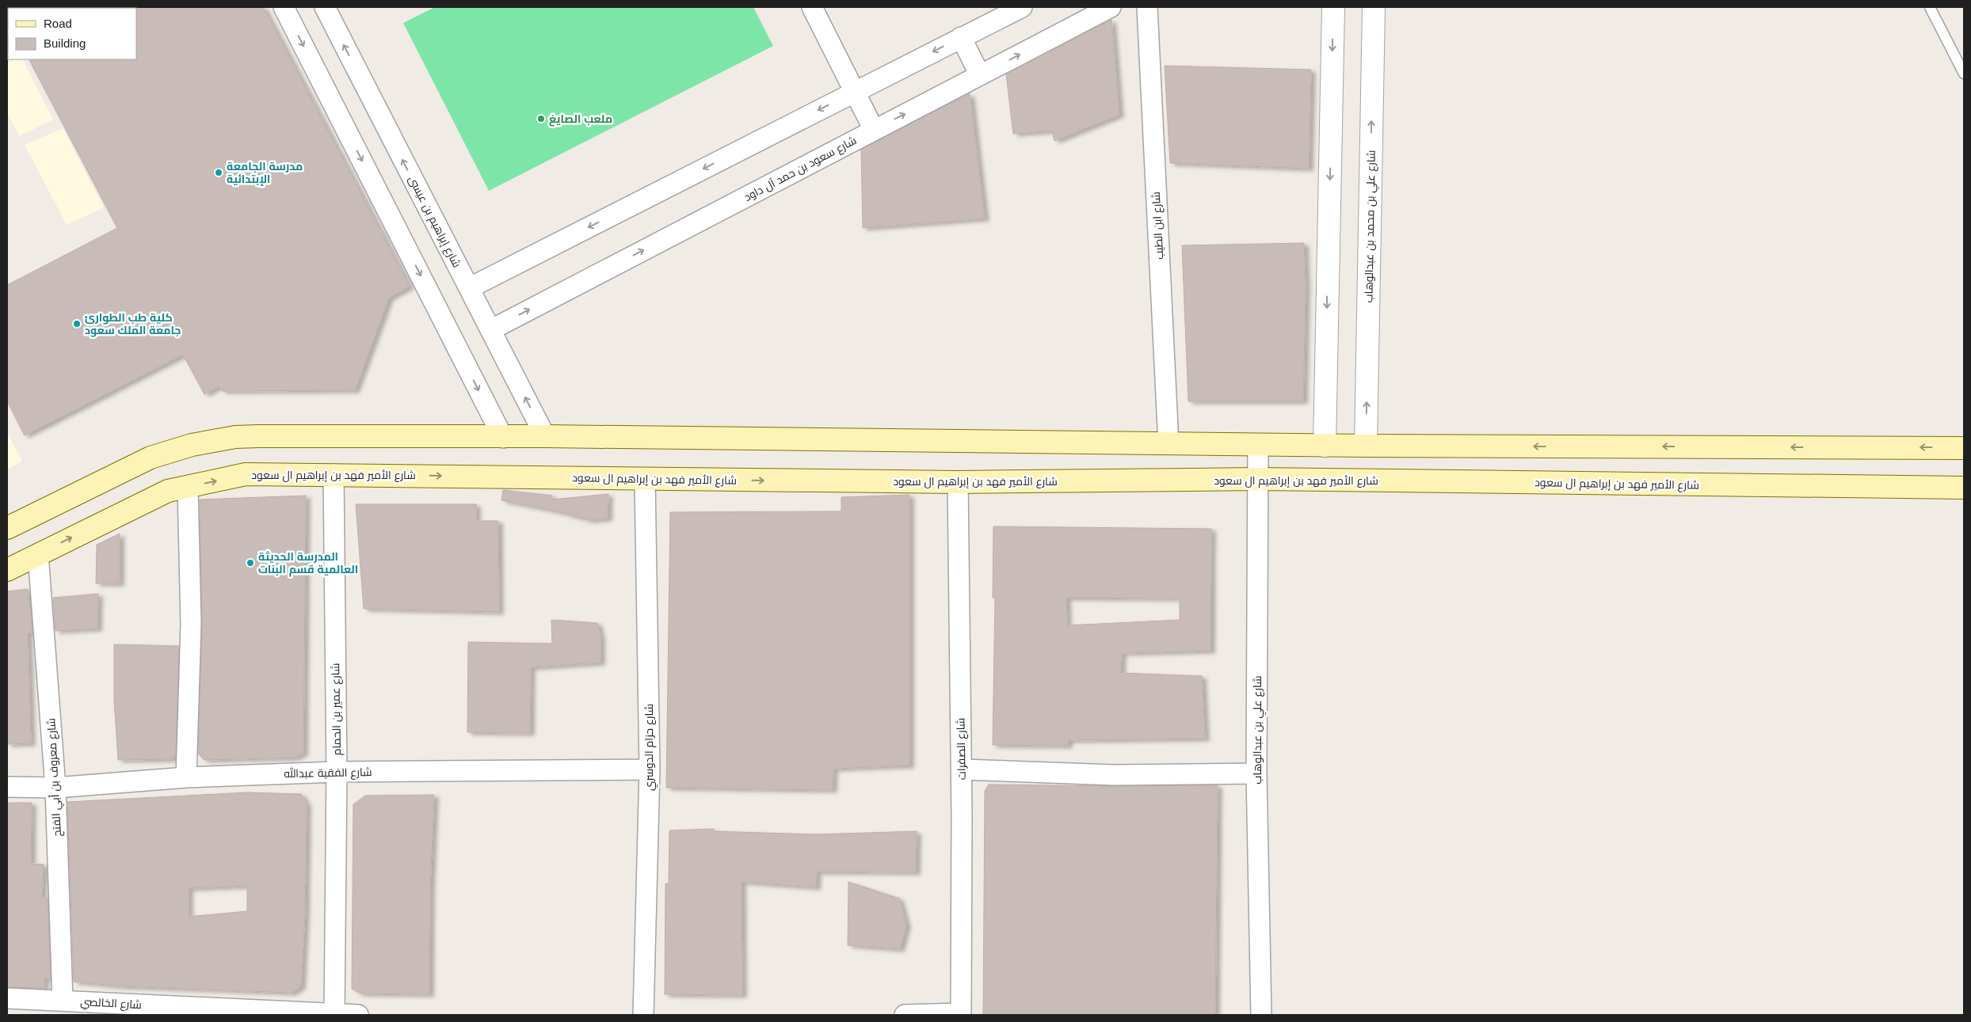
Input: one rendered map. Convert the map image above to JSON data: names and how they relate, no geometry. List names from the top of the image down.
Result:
{
  "streets": {
    "main road": ["شارع الأمير فهد بن إبراهيم ال سعود"],
    "street": [
      "شارع سعود بن حمد آل داود",
      "شارع إبراهيم بن عيسى",
      "شارع ابن الطيب",
      "شارع علي بن محمد بن عبدالوهاب",
      "شارع عمير بن الحمام",
      "شارع علي بن عبدالوهاب",
      "شارع حزام الدوسري",
      "شارع الصفرات",
      "شارع الفقية عبدالله",
      "شارع معروف بن أبي الفتح",
      "شارع الخالصي"
    ]
  },
  "crossings": [
    ["شارع سعود بن حمد آل داود", "شارع إبراهيم بن عيسى"],
    ["شارع الأمير فهد بن إبراهيم ال سعود", "شارع عمير بن الحمام"],
    ["شارع الأمير فهد بن إبراهيم ال سعود", "شارع علي بن عبدالوهاب"],
    ["شارع الأمير فهد بن إبراهيم ال سعود", "شارع حزام الدوسري"],
    ["شارع الأمير فهد بن إبراهيم ال سعود", "شارع الصفرات"],
    ["شارع الأمير فهد بن إبراهيم ال سعود", "شارع معروف بن أبي الفتح"],
    ["شارع عمير بن الحمام", "شارع الفقية عبدالله"],
    ["شارع عمير بن الحمام", "شارع الخالصي"],
    ["شارع حزام الدوسري", "شارع الفقية عبدالله"],
    ["شارع الفقية عبدالله", "شارع معروف بن أبي الفتح"],
    ["شارع معروف بن أبي الفتح", "شارع الخالصي"]
  ],
  "places": [
    "ملعب الصايغ",
    "مدرسة الجامعة الإبتدائية",
    "كلية طب الطوارئ جامعة الملك سعود",
    "المدرسة الحديثة العالمية قسم البنات"
  ],
  "legend": ["Road", "Building"]
}
